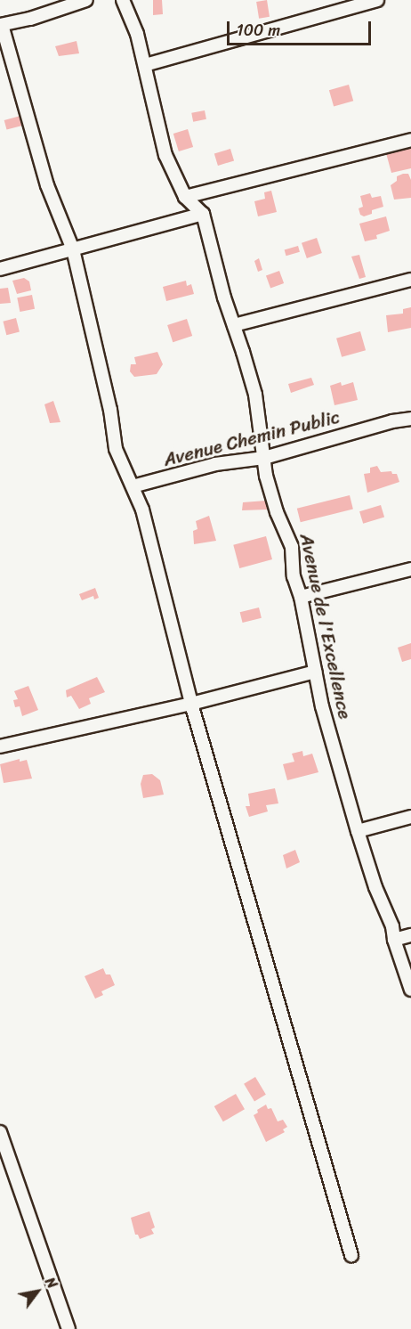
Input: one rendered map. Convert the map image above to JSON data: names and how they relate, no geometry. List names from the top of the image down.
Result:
{
  "streets": {
    "street": ["Avenue Chemin Public", "Avenue de l'Excellence"]
  },
  "crossings": [
    ["Avenue Chemin Public", "Avenue de l'Excellence"]
  ],
  "scale_bar": "100 m",
  "north": "top right"
}
